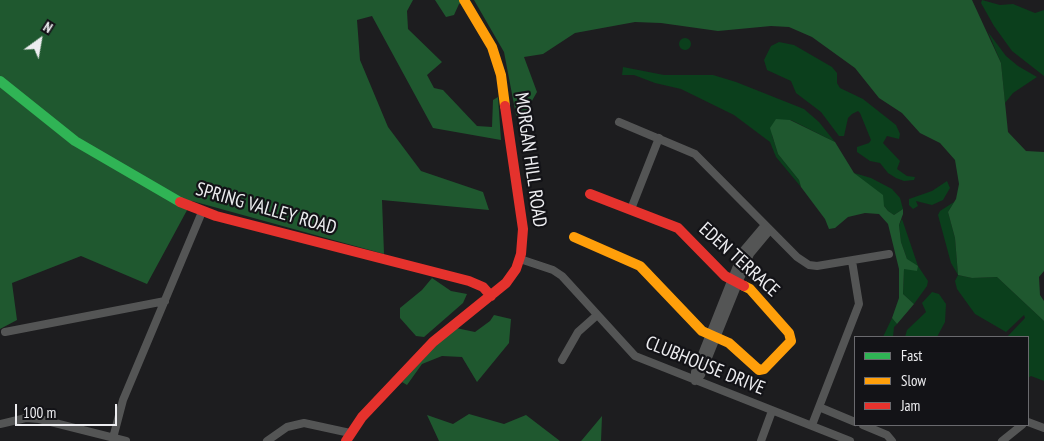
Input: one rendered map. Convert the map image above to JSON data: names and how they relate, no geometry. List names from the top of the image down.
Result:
{
  "streets": {
    "street": [
      "MORGAN HILL ROAD",
      "SPRING VALLEY ROAD",
      "EDEN TERRACE",
      "CLUBHOUSE DRIVE"
    ]
  },
  "crossings": [
    ["MORGAN HILL ROAD", "SPRING VALLEY ROAD"],
    ["MORGAN HILL ROAD", "CLUBHOUSE DRIVE"]
  ],
  "legend": ["Fast", "Slow", "Jam"],
  "scale_bar": "100 m",
  "north": "top right"
}
